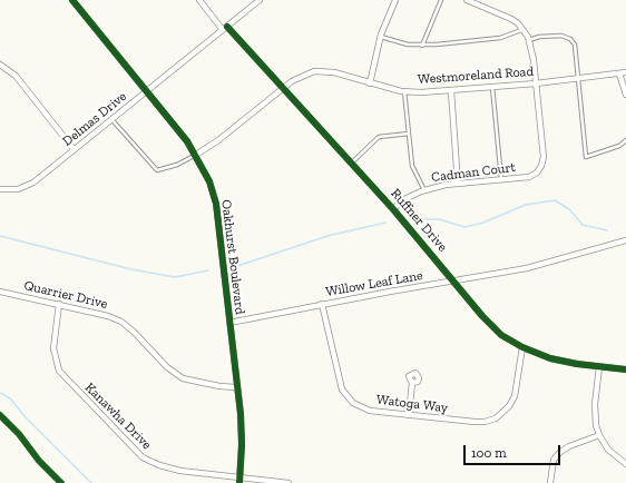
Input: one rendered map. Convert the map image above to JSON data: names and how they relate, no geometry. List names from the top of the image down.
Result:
{
  "streets": {
    "street": [
      "Westmoreland Road",
      "Delmas Drive",
      "Cadman Court",
      "Ruffner Drive",
      "Oakhurst Boulevard",
      "Willow Leaf Lane",
      "Quarrier Drive",
      "Watoga Way",
      "Kanawha Drive"
    ]
  },
  "crossings": [
    ["Westmoreland Road", "Cadman Court"],
    ["Westmoreland Road", "Ruffner Drive"],
    ["Westmoreland Road", "Oakhurst Boulevard"],
    ["Delmas Drive", "Ruffner Drive"],
    ["Delmas Drive", "Oakhurst Boulevard"],
    ["Cadman Court", "Ruffner Drive"],
    ["Ruffner Drive", "Willow Leaf Lane"],
    ["Ruffner Drive", "Watoga Way"],
    ["Oakhurst Boulevard", "Willow Leaf Lane"],
    ["Oakhurst Boulevard", "Quarrier Drive"],
    ["Oakhurst Boulevard", "Kanawha Drive"],
    ["Willow Leaf Lane", "Watoga Way"],
    ["Quarrier Drive", "Kanawha Drive"]
  ],
  "scale_bar": "100 m"
}
